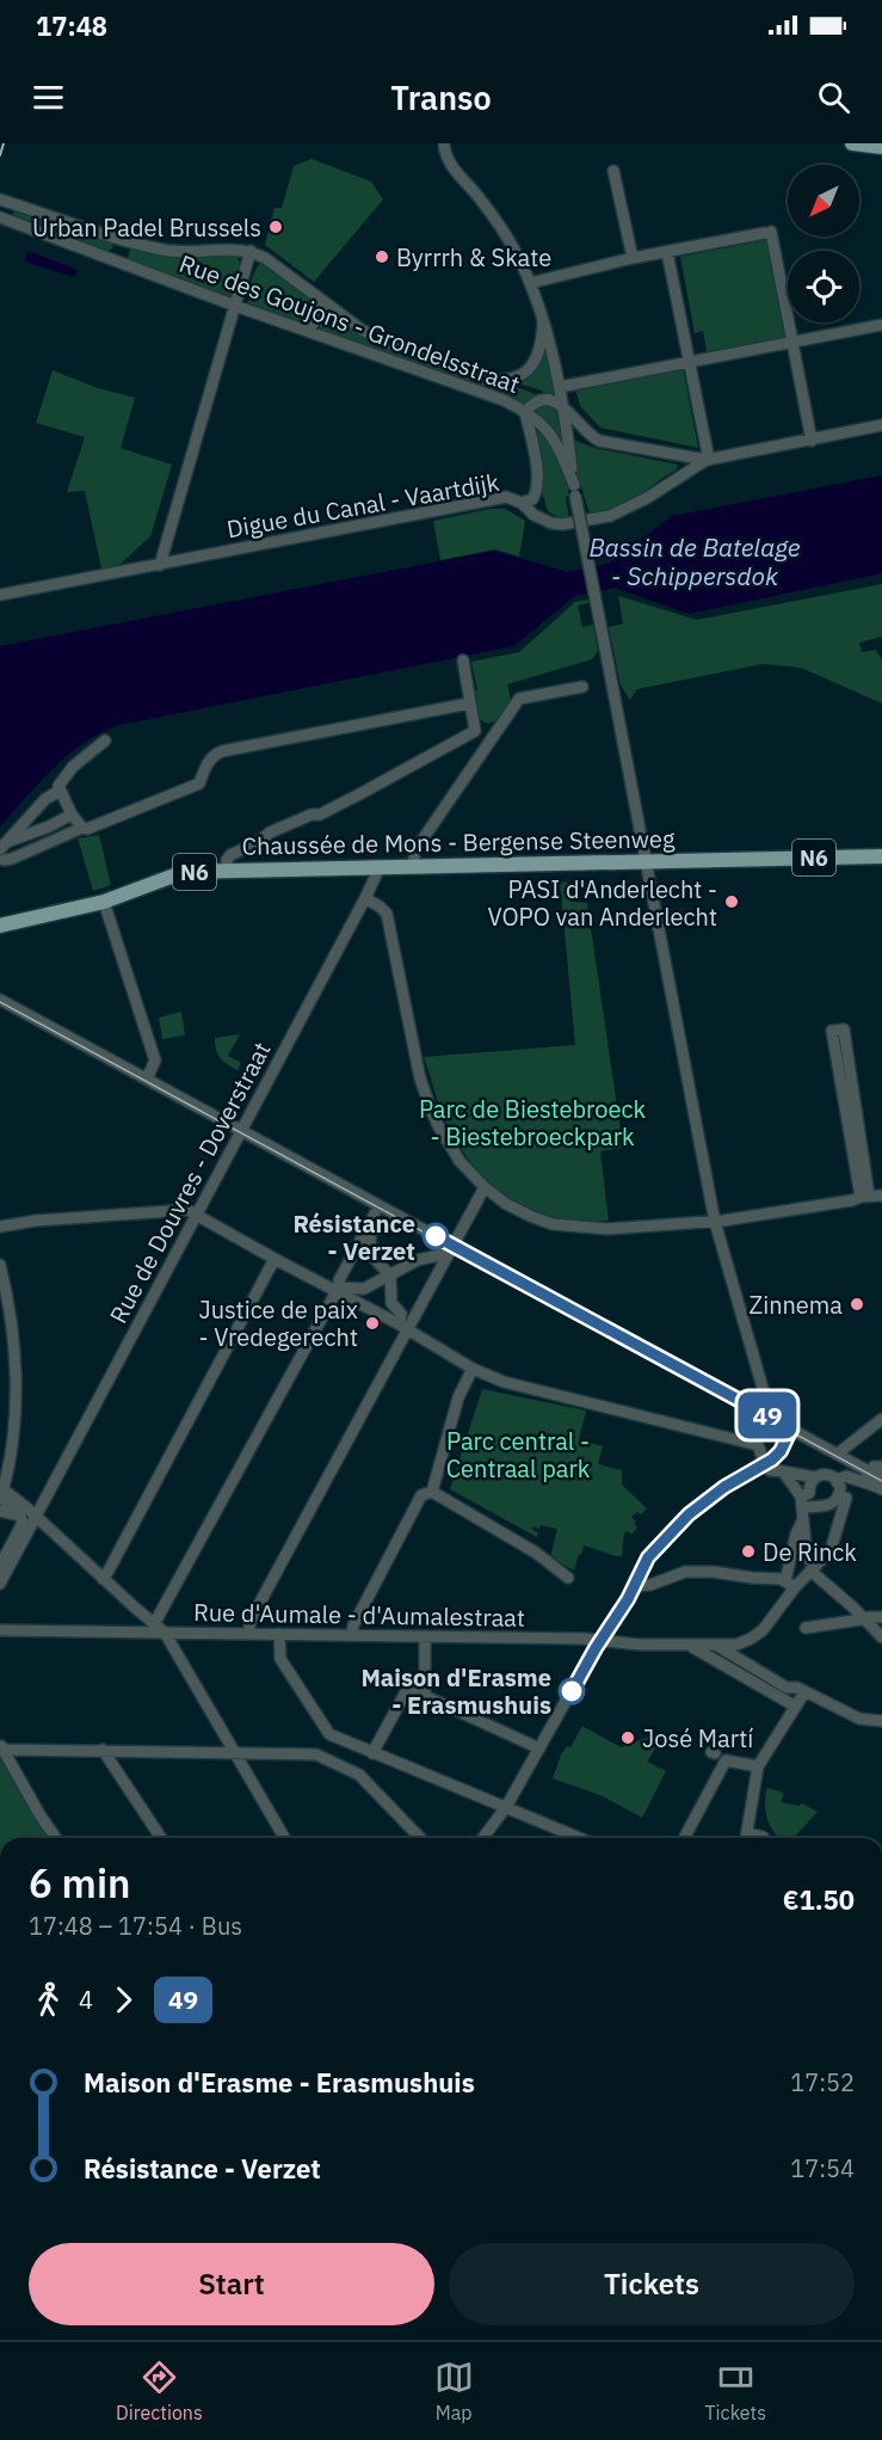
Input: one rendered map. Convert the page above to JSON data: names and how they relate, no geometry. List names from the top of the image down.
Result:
{
  "streets": {
    "main road": ["Chaussée de Mons - Bergense Steenweg", "N6"],
    "street": [
      "Rue des Goujons - Grondelsstraat",
      "Digue du Canal - Vaartdijk",
      "Rue de Douvres - Doverstraat",
      "Rue d'Aumale - d'Aumalestraat"
    ]
  },
  "crossings": [
    ["Chaussée de Mons - Bergense Steenweg", "Rue de Douvres - Doverstraat"]
  ],
  "water": ["Bassin de Batelage - Schippersdok"],
  "parks": ["Parc de Biestebroeck - Biestebroeckpark", "Parc central - Centraal park"],
  "places": [
    "Urban Padel Brussels",
    "Byrrrh & Skate",
    "PASI d'Anderlecht - VOPO van Anderlecht",
    "Résistance - Verzet",
    "Zinnema",
    "Justice de paix - Vredegerecht",
    "De Rinck",
    "Maison d'Erasme - Erasmushuis",
    "José Martí"
  ],
  "lines": ["bus line 49"],
  "north": "bottom left",
  "page": {
    "status": "17:48",
    "header": "Transo",
    "on_map": "49",
    "heading": ["6 min", "17:48 – 17:54 · Bus", "€1.50"],
    "legs": ["4", "49"],
    "list": [
      {
        "name": "Maison d'Erasme - Erasmushuis",
        "value": "17:52"
      },
      {
        "name": "Résistance - Verzet",
        "value": "17:54"
      }
    ],
    "buttons": ["Start", "Tickets"],
    "tabs": ["Directions", "Map", "Tickets"]
  }
}
